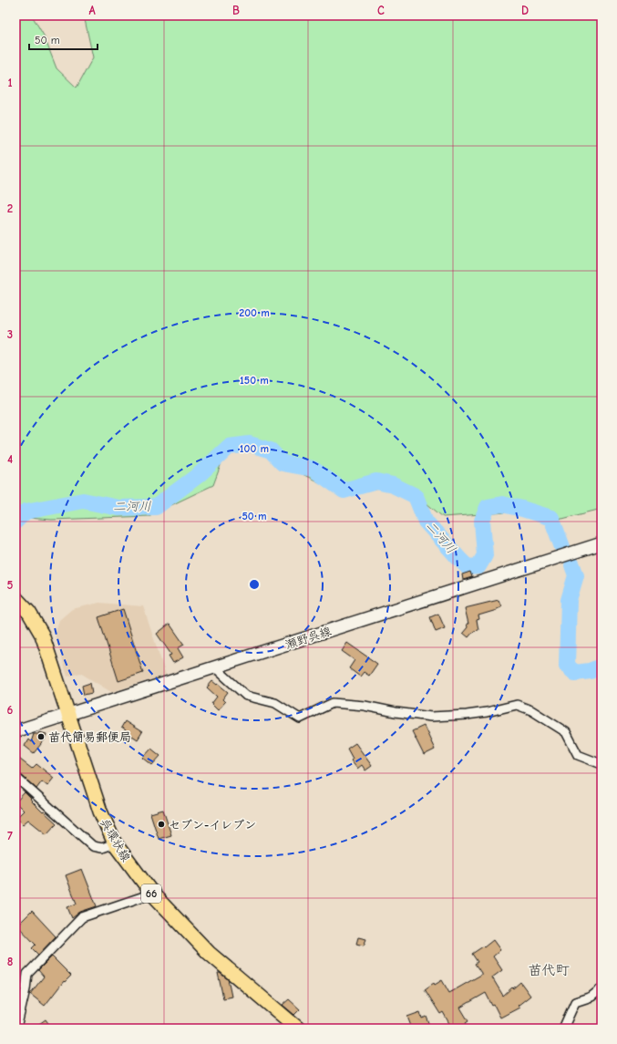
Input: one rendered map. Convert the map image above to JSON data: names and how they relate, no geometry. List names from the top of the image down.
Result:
{
  "streets": {
    "main road": ["瀬野呉線", "呉環状線", "66"]
  },
  "crossings": [
    ["瀬野呉線", "呉環状線"]
  ],
  "districts": ["苗代町"],
  "water": ["二河川"],
  "places": ["苗代簡易郵便局", "セブン-イレブン"],
  "scale_bar": "50 m",
  "grid": {
    "columns": [
      "A",
      "B",
      "C",
      "D"
    ],
    "rows": [
      "1",
      "2",
      "3",
      "4",
      "5",
      "6",
      "7",
      "8"
    ]
  },
  "rings": [
    "200 m",
    "150 m",
    "100 m",
    "50 m"
  ]
}
